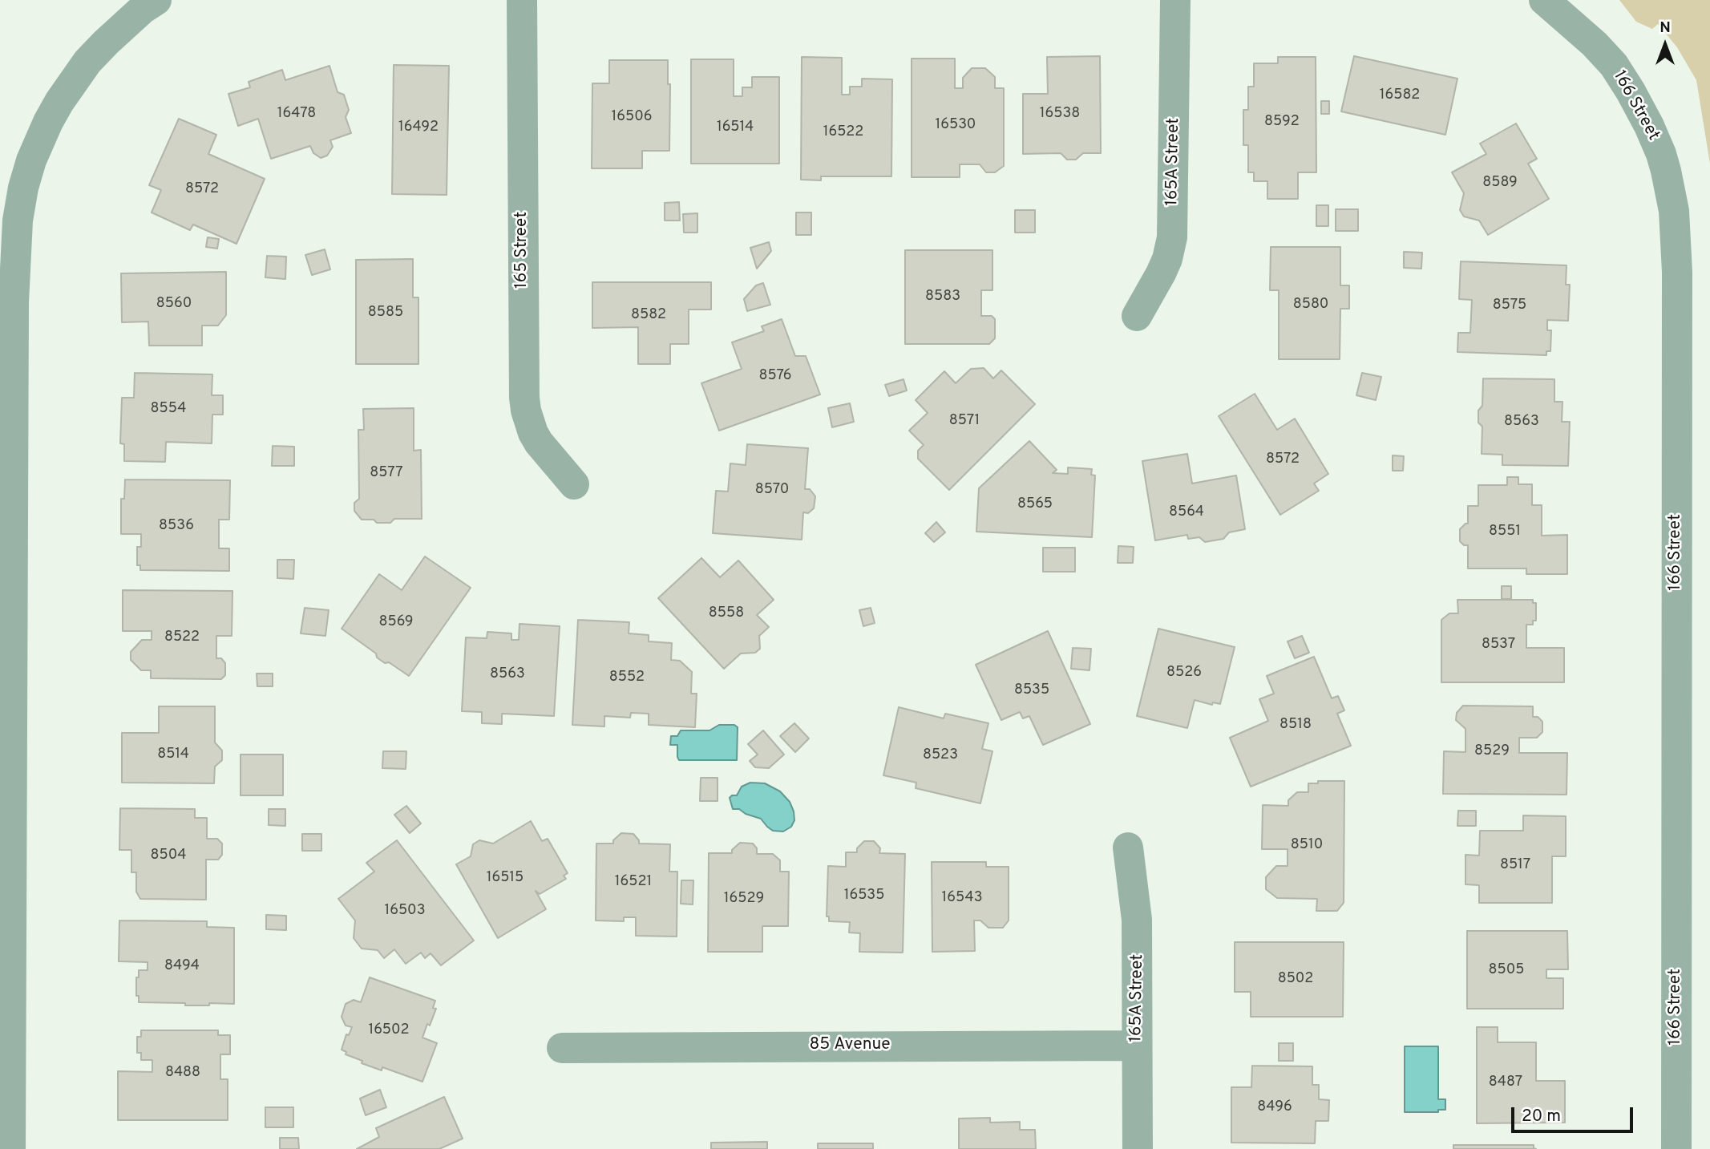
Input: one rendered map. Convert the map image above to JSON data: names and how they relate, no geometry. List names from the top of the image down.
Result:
{
  "streets": {
    "street": [
      "166 Street",
      "165A Street",
      "165 Street",
      "85 Avenue"
    ]
  },
  "crossings": [
    ["165A Street", "85 Avenue"]
  ],
  "house_numbers": [
    "16582",
    "16478",
    "16538",
    "16506",
    "8592",
    "16530",
    "16492",
    "16514",
    "16522",
    "8589",
    "8572",
    "8583",
    "8560",
    "8580",
    "8575",
    "8585",
    "8582",
    "8576",
    "8554",
    "8571",
    "8563",
    "8572",
    "8577",
    "8570",
    "8565",
    "8564",
    "8536",
    "8551",
    "8558",
    "8569",
    "8522",
    "8537",
    "8526",
    "8563",
    "8552",
    "8535",
    "8518",
    "8529",
    "8514",
    "8523",
    "8510",
    "8504",
    "8517",
    "16515",
    "16521",
    "16535",
    "16543",
    "16529",
    "16503",
    "8494",
    "8505",
    "8502",
    "16502",
    "8488",
    "8487",
    "8496"
  ],
  "scale_bar": "20 m",
  "north": "top"
}
